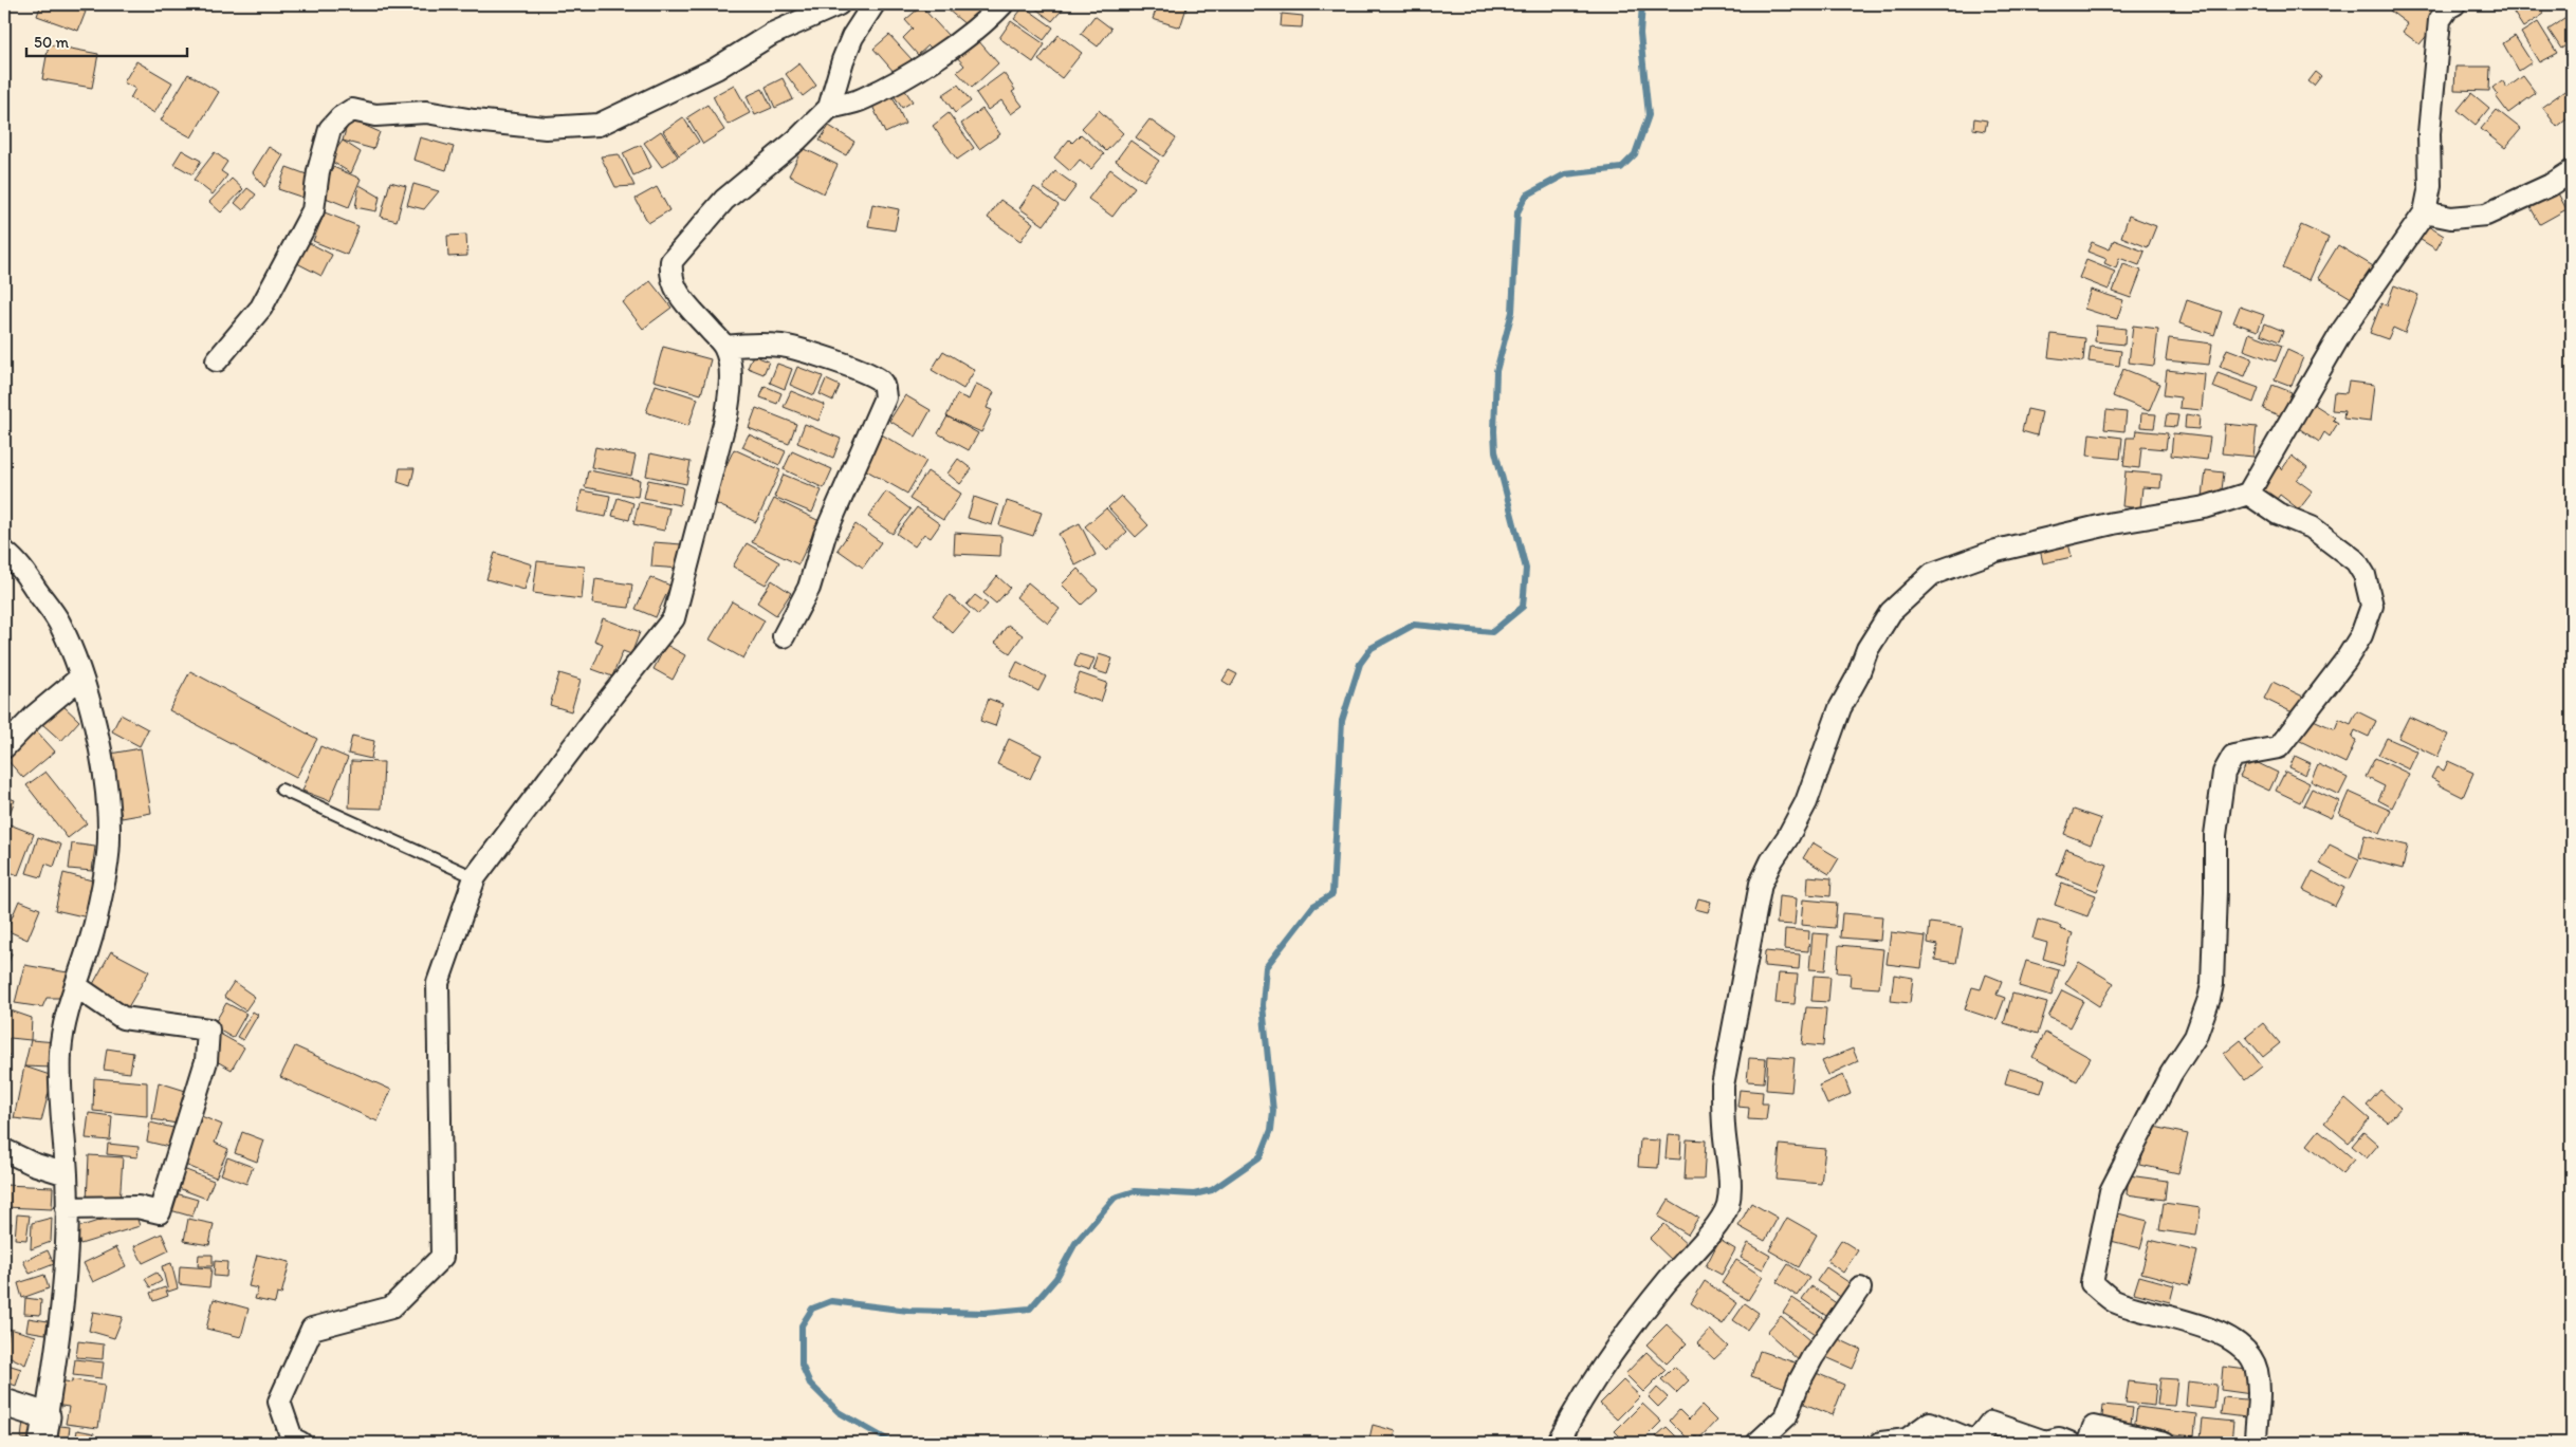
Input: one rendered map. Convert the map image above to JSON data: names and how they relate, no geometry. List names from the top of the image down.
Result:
{
  "scale_bar": "50 m"
}
